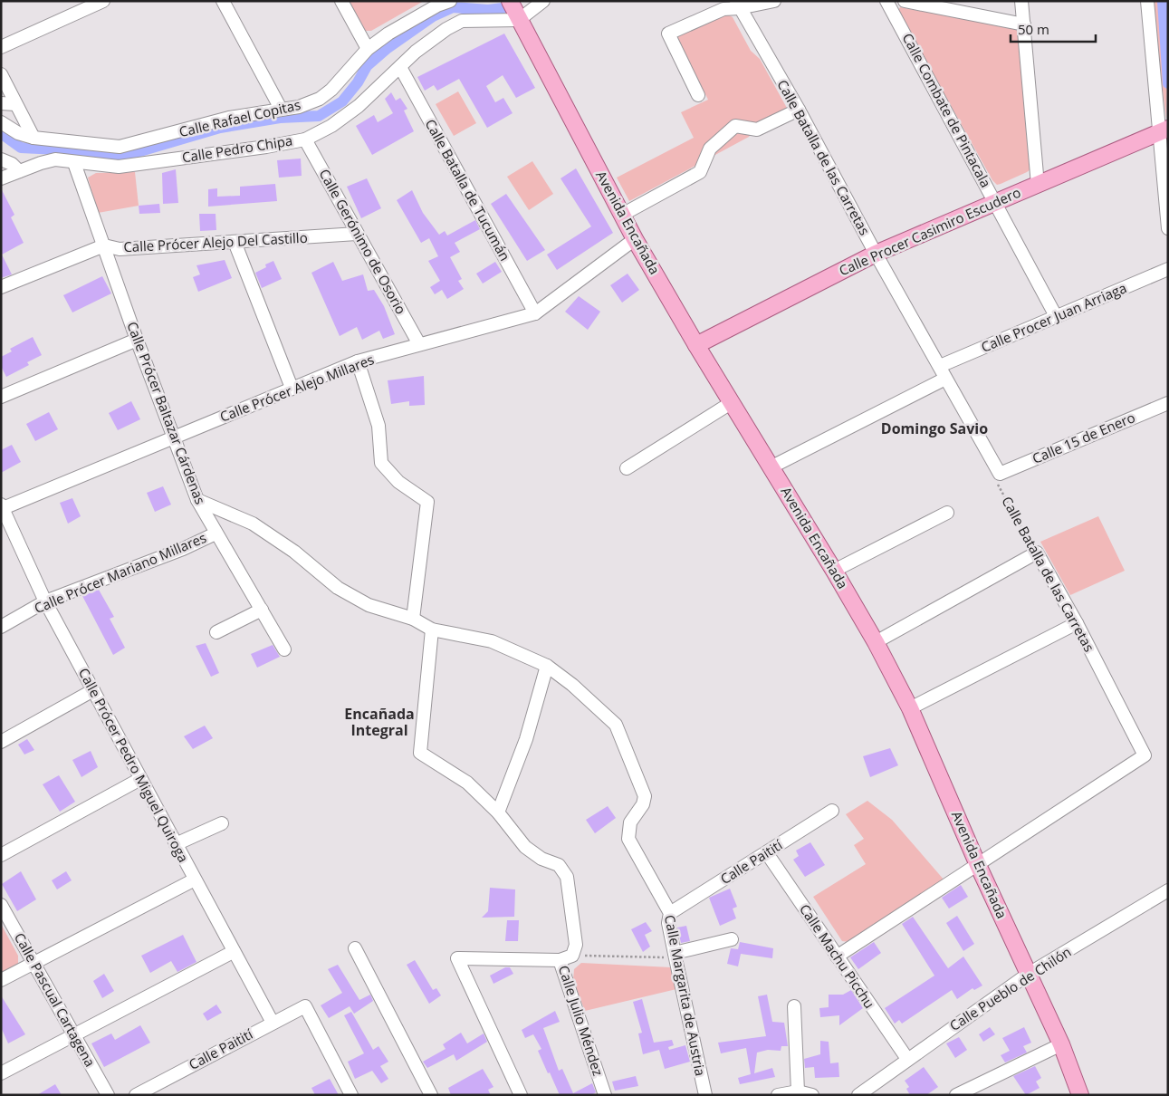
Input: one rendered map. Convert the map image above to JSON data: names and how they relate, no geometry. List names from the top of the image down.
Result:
{
  "streets": {
    "main road": ["Avenida Encañada", "Calle Procer Casimiro Escudero"],
    "street": [
      "Calle Combate de Pintacala",
      "Calle Rafael Copitas",
      "Calle Pedro Chipa",
      "Calle Batalla de las Carretas",
      "Calle Batalla de Tucumán",
      "Calle Gerónimo de Osorio",
      "Calle Prócer Alejo Del Castillo",
      "Calle Procer Juan Arriaga",
      "Calle Prócer Alejo Millares",
      "Calle Prócer Baltazar Cárdenas",
      "Calle 15 de Enero",
      "Calle Prócer Mariano Millares",
      "Calle Prócer Pedro Miguel Quiroga",
      "Calle Paitití",
      "Calle Machu Picchu",
      "Calle Pueblo de Chilón",
      "Calle Margarita de Austria",
      "Calle Pascual Cartagena",
      "Calle Julio Méndez"
    ]
  },
  "crossings": [
    ["Calle Combate de Pintacala", "Calle Procer Casimiro Escudero"],
    ["Calle Combate de Pintacala", "Calle Procer Juan Arriaga"],
    ["Calle Pedro Chipa", "Calle Batalla de Tucumán"],
    ["Calle Pedro Chipa", "Avenida Encañada"],
    ["Calle Pedro Chipa", "Calle Gerónimo de Osorio"],
    ["Calle Pedro Chipa", "Calle Prócer Baltazar Cárdenas"],
    ["Calle Batalla de las Carretas", "Avenida Encañada"],
    ["Calle Batalla de las Carretas", "Calle Procer Casimiro Escudero"],
    ["Calle Batalla de las Carretas", "Calle Procer Juan Arriaga"],
    ["Calle Batalla de las Carretas", "Calle 15 de Enero"],
    ["Calle Batalla de las Carretas", "Calle Machu Picchu"],
    ["Calle Batalla de Tucumán", "Calle Prócer Alejo Millares"],
    ["Avenida Encañada", "Calle Procer Casimiro Escudero"],
    ["Avenida Encañada", "Calle Prócer Alejo Millares"],
    ["Avenida Encañada", "Calle Pueblo de Chilón"],
    ["Calle Gerónimo de Osorio", "Calle Prócer Alejo Del Castillo"],
    ["Calle Gerónimo de Osorio", "Calle Prócer Alejo Millares"],
    ["Calle Prócer Alejo Del Castillo", "Calle Prócer Baltazar Cárdenas"],
    ["Calle Prócer Alejo Millares", "Calle Prócer Baltazar Cárdenas"],
    ["Calle Prócer Alejo Millares", "Calle Prócer Pedro Miguel Quiroga"],
    ["Calle Prócer Baltazar Cárdenas", "Calle Prócer Mariano Millares"],
    ["Calle Prócer Mariano Millares", "Calle Prócer Pedro Miguel Quiroga"],
    ["Calle Prócer Pedro Miguel Quiroga", "Calle Paitití"],
    ["Calle Paitití", "Calle Machu Picchu"],
    ["Calle Paitití", "Calle Margarita de Austria"],
    ["Calle Machu Picchu", "Calle Pueblo de Chilón"]
  ],
  "districts": ["Domingo Savio", "Encañada Integral"],
  "scale_bar": "50 m"
}
